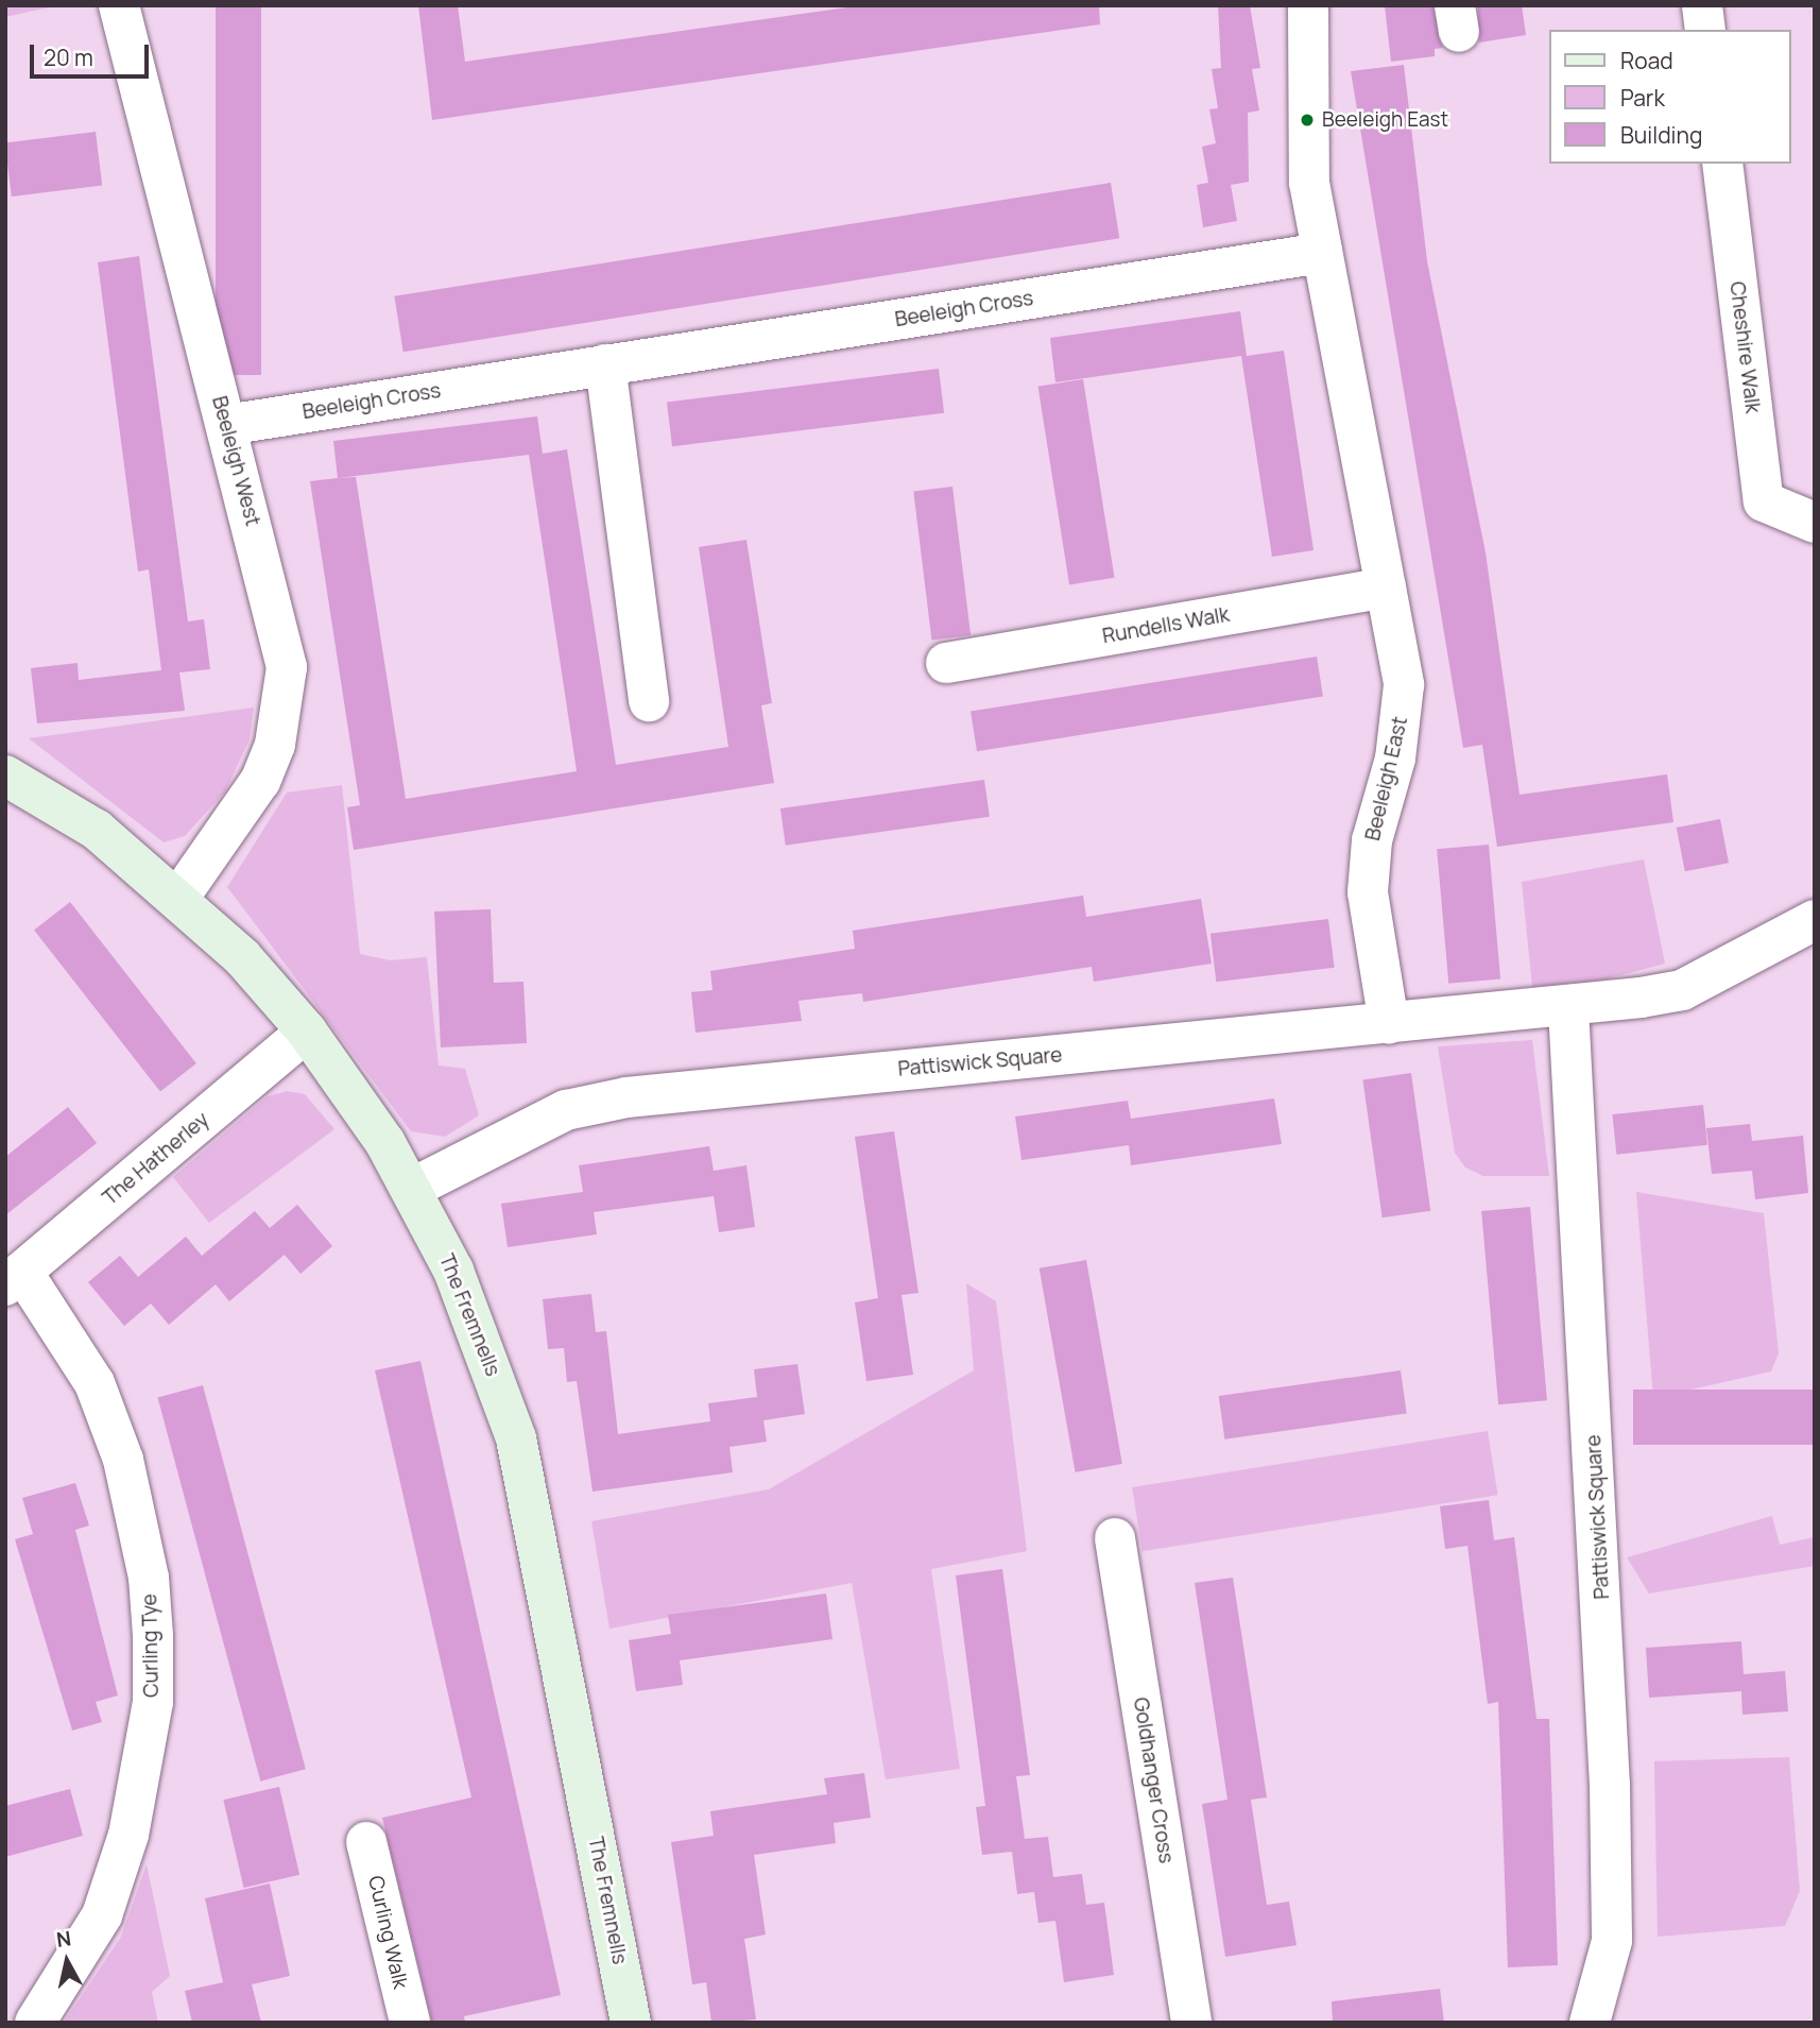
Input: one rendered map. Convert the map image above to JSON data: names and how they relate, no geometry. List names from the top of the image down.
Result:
{
  "streets": {
    "street": [
      "Beeleigh Cross",
      "Cheshire Walk",
      "Beeleigh West",
      "Rundells Walk",
      "Beeleigh East",
      "Pattiswick Square",
      "The Hatherley",
      "The Fremnells",
      "Curling Tye",
      "Goldhanger Cross",
      "Curling Walk"
    ]
  },
  "crossings": [
    ["Beeleigh Cross", "Beeleigh West"],
    ["Beeleigh Cross", "Beeleigh East"],
    ["Beeleigh West", "The Fremnells"],
    ["Rundells Walk", "Beeleigh East"],
    ["Beeleigh East", "Pattiswick Square"],
    ["Pattiswick Square", "The Fremnells"],
    ["The Hatherley", "The Fremnells"],
    ["The Hatherley", "Curling Tye"]
  ],
  "places": ["Beeleigh East"],
  "legend": ["Road", "Park", "Building"],
  "scale_bar": "20 m",
  "north": "top"
}
